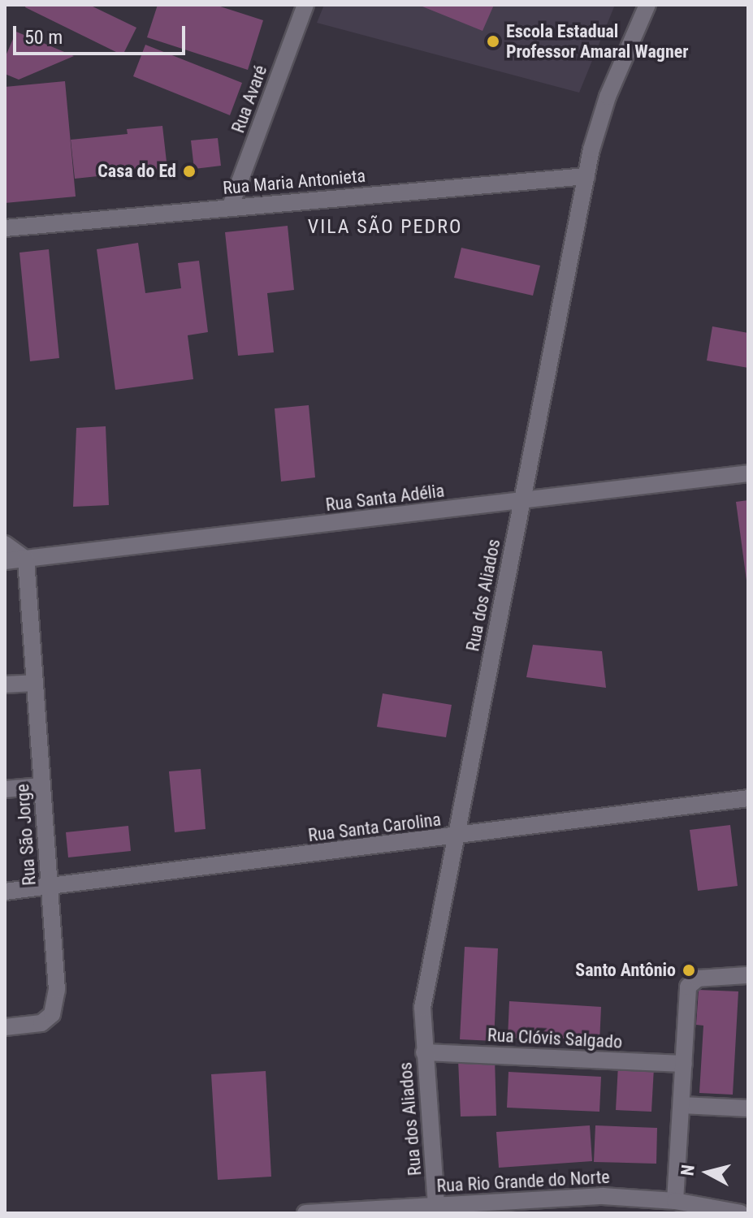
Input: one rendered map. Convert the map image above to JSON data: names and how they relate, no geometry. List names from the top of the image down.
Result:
{
  "streets": {
    "street": [
      "Rua Avaré",
      "Rua Maria Antonieta",
      "Rua Santa Adélia",
      "Rua dos Aliados",
      "Rua Santa Carolina",
      "Rua São Jorge",
      "Rua Clóvis Salgado",
      "Rua Rio Grande do Norte"
    ]
  },
  "crossings": [
    ["Rua Avaré", "Rua Maria Antonieta"],
    ["Rua Maria Antonieta", "Rua dos Aliados"],
    ["Rua Santa Adélia", "Rua dos Aliados"],
    ["Rua Santa Adélia", "Rua São Jorge"],
    ["Rua dos Aliados", "Rua Santa Carolina"],
    ["Rua dos Aliados", "Rua Clóvis Salgado"],
    ["Rua dos Aliados", "Rua Rio Grande do Norte"],
    ["Rua Santa Carolina", "Rua São Jorge"]
  ],
  "districts": ["VILA SÃO PEDRO"],
  "places": ["Escola Estadual Professor Amaral Wagner", "Casa do Ed", "Santo Antônio"],
  "scale_bar": "50 m",
  "north": "left"
}
